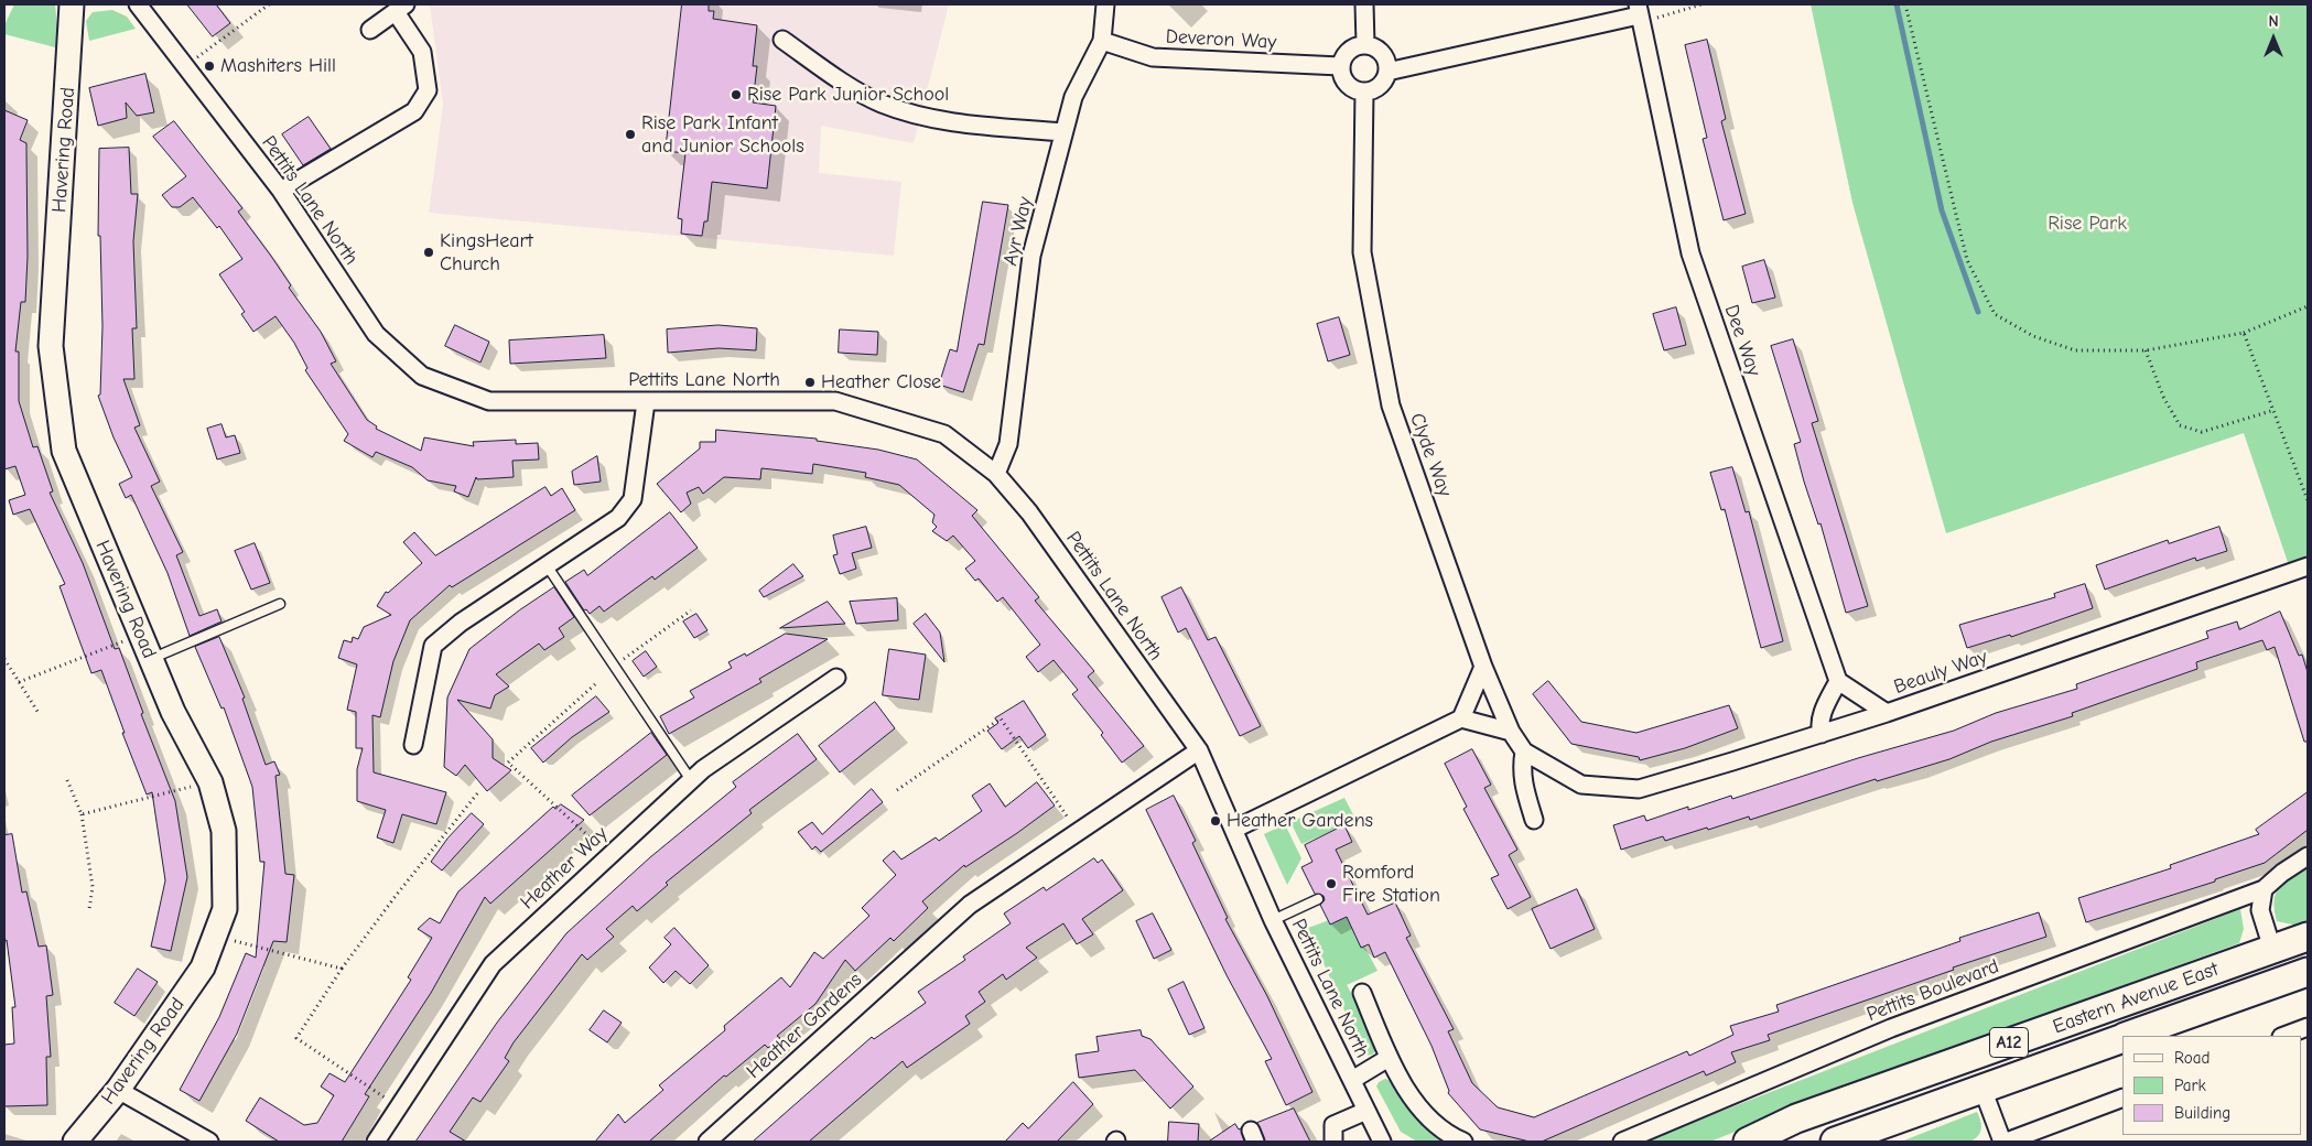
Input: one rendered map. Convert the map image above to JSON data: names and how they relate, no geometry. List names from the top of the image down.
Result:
{
  "streets": {
    "highway": ["Eastern Avenue East", "A12"],
    "main road": ["Havering Road"],
    "street": [
      "Deveron Way",
      "Pettits Lane North",
      "Ayr Way",
      "Dee Way",
      "Clyde Way",
      "Beauly Way",
      "Heather Way",
      "Pettits Boulevard",
      "Heather Gardens"
    ]
  },
  "crossings": [
    ["Deveron Way", "Ayr Way"],
    ["Deveron Way", "Clyde Way"],
    ["Pettits Lane North", "Ayr Way"],
    ["Pettits Lane North", "Heather Gardens"],
    ["Clyde Way", "Beauly Way"]
  ],
  "parks": ["Rise Park"],
  "places": [
    "Mashiters Hill",
    "Rise Park Junior School",
    "Rise Park Infant and Junior Schools",
    "KingsHeart Church",
    "Heather Close",
    "Heather Gardens",
    "Romford Fire Station"
  ],
  "legend": ["Road", "Park", "Building"],
  "north": "top"
}
